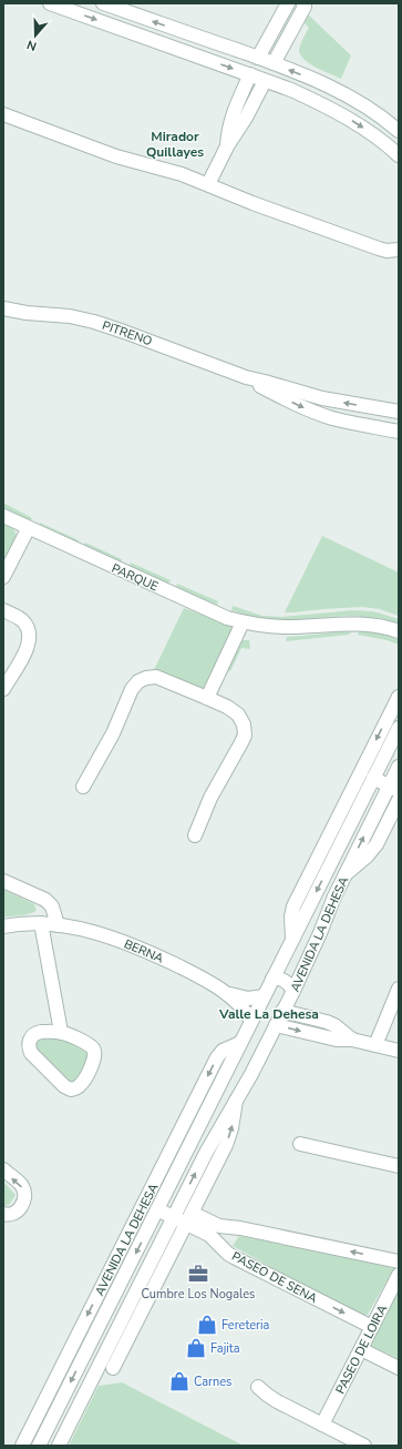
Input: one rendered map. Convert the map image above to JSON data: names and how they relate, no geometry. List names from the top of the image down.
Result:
{
  "streets": {
    "street": [
      "PITRENO",
      "PARQUE",
      "AVENIDA LA DEHESA",
      "BERNA",
      "PASEO DE SENA",
      "PASEO DE LOIRA"
    ]
  },
  "crossings": [
    ["AVENIDA LA DEHESA", "BERNA"],
    ["AVENIDA LA DEHESA", "PASEO DE SENA"],
    ["PASEO DE SENA", "PASEO DE LOIRA"]
  ],
  "districts": ["Mirador Quillayes", "Valle La Dehesa"],
  "places": {
    "office": ["Cumbre Los Nogales"],
    "shop": ["Fereteria", "Fajita", "Carnes"]
  },
  "north": "bottom"
}
